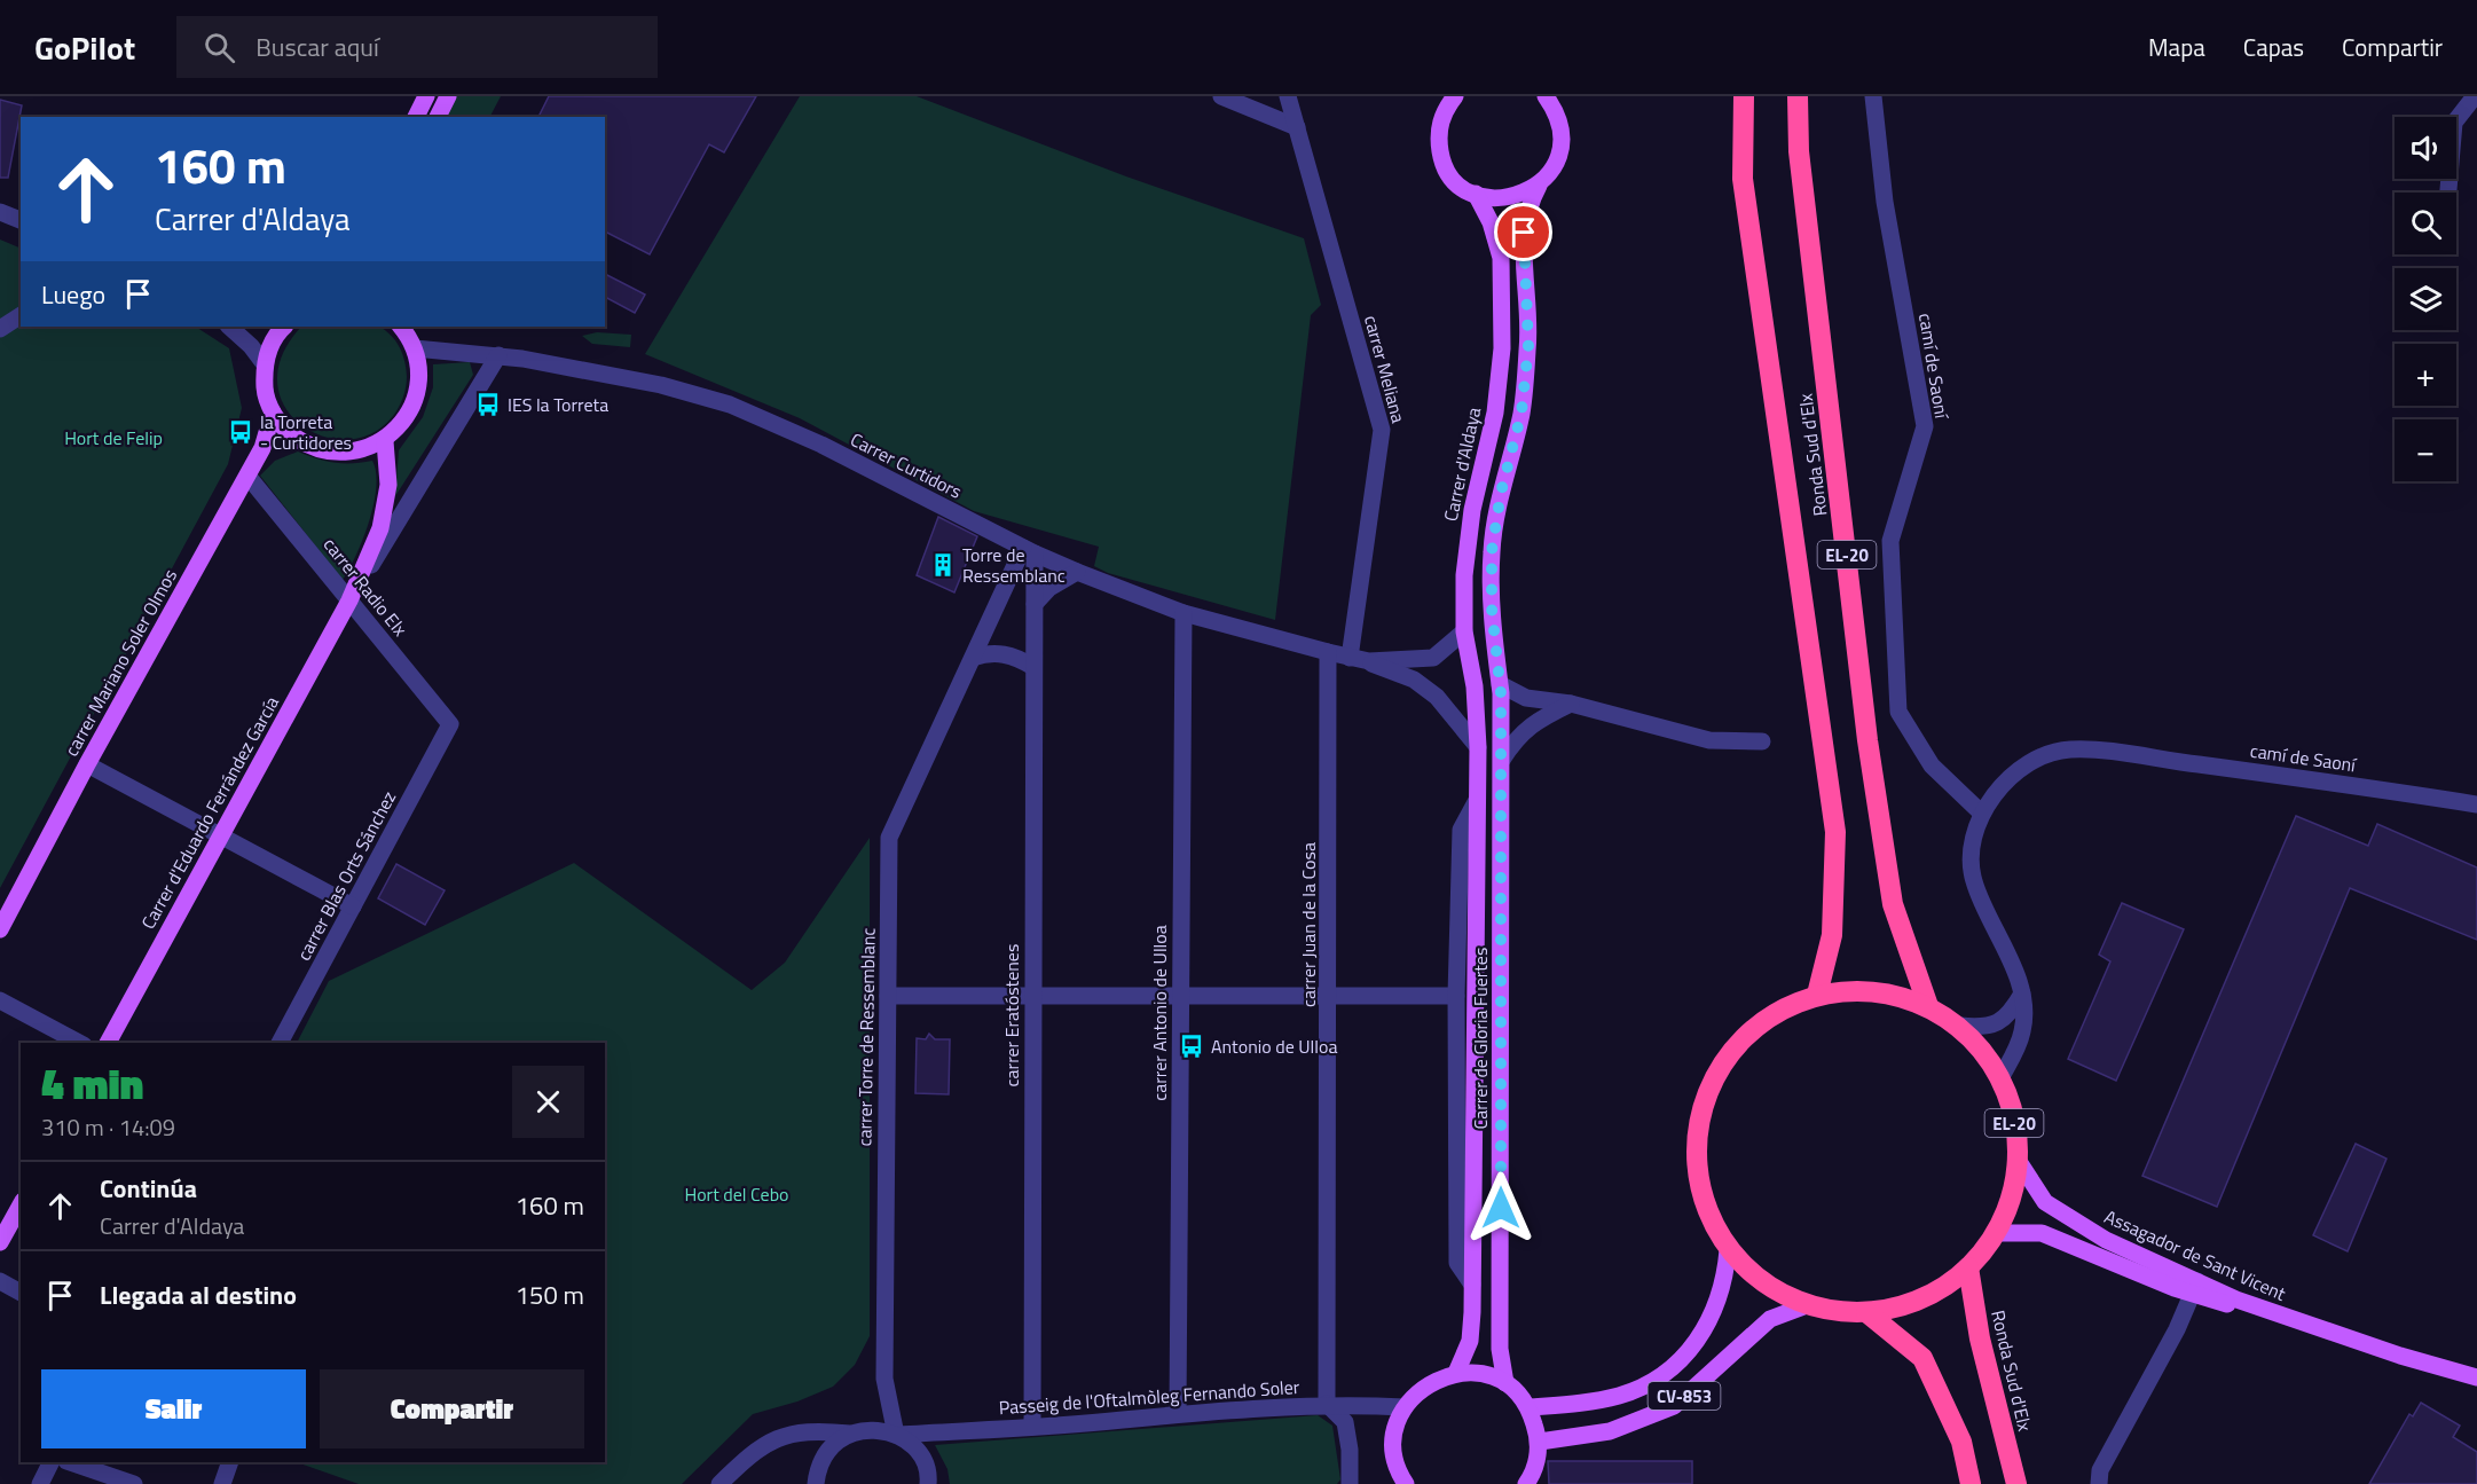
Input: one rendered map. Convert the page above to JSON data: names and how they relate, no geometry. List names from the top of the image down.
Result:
{
  "streets": {
    "highway": ["Ronda Sud d'Elx", "EL-20"],
    "main road": [
      "Carrer d'Aldaya",
      "carrer Mariano Soler Olmos",
      "Carrer d'Eduardo Ferrández García",
      "Carrer de Gloria Fuertes",
      "Assagador de Sant Vicent",
      "CV-853"
    ],
    "street": [
      "camí de Saoní",
      "carrer Meliana",
      "Carrer Curtidors",
      "carrer Radio Elx",
      "carrer Blas Orts Sánchez",
      "carrer Juan de la Cosa",
      "carrer Antonio de Ulloa",
      "carrer Eratóstenes",
      "carrer Torre de Ressemblanc",
      "Passeig de l'Oftalmòleg Fernando Soler"
    ]
  },
  "crossings": [
    ["carrer Meliana", "Carrer Curtidors"],
    ["Ronda Sud d'Elx", "EL-20"],
    ["Carrer d'Aldaya", "Carrer Curtidors"],
    ["Carrer d'Aldaya", "Carrer de Gloria Fuertes"],
    ["Carrer Curtidors", "Carrer d'Eduardo Ferrández García"],
    ["Carrer Curtidors", "carrer Juan de la Cosa"],
    ["Carrer Curtidors", "carrer Antonio de Ulloa"],
    ["Carrer Curtidors", "carrer Eratóstenes"],
    ["Carrer Curtidors", "carrer Torre de Ressemblanc"],
    ["Carrer Curtidors", "Carrer de Gloria Fuertes"],
    ["EL-20", "Assagador de Sant Vicent"],
    ["EL-20", "CV-853"],
    ["carrer Radio Elx", "carrer Mariano Soler Olmos"],
    ["carrer Radio Elx", "Carrer d'Eduardo Ferrández García"],
    ["carrer Radio Elx", "carrer Blas Orts Sánchez"],
    ["carrer Juan de la Cosa", "Passeig de l'Oftalmòleg Fernando Soler"],
    ["carrer Antonio de Ulloa", "Passeig de l'Oftalmòleg Fernando Soler"],
    ["carrer Eratóstenes", "carrer Torre de Ressemblanc"],
    ["carrer Eratóstenes", "Passeig de l'Oftalmòleg Fernando Soler"],
    ["carrer Torre de Ressemblanc", "Passeig de l'Oftalmòleg Fernando Soler"]
  ],
  "parks": ["Hort de Felip", "Hort del Cebo"],
  "places": {
    "bus stop": ["IES la Torreta", "la Torreta - Curtidores", "Antonio de Ulloa"],
    "building": ["Torre de Ressemblanc"]
  },
  "page": {
    "header": "GoPilot",
    "search": "Buscar aquí",
    "nav": ["Mapa", "Capas", "Compartir"],
    "map_buttons": ["+", "−"],
    "turn": ["160 m", "Carrer d'Aldaya"],
    "then": "Luego",
    "heading": ["4 min", "310 m · 14:09"],
    "list": [
      {
        "name": "Continúa",
        "note": "Carrer d'Aldaya",
        "value": "160 m"
      },
      {
        "name": "Llegada al destino",
        "value": "150 m"
      }
    ],
    "buttons": ["Salir", "Compartir"]
  }
}
